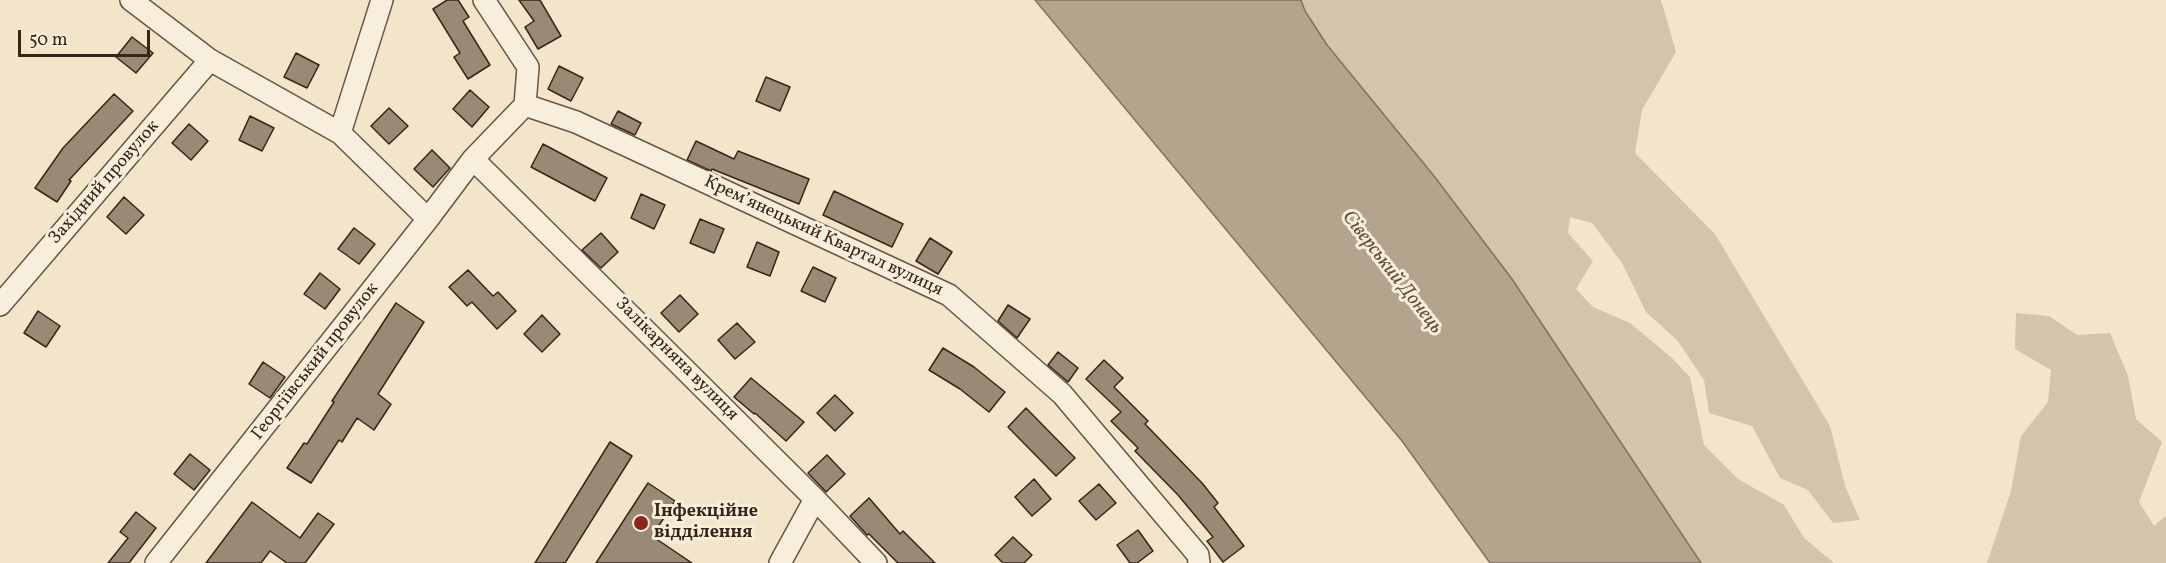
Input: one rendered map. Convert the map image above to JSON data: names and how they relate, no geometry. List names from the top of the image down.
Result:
{
  "streets": {
    "street": [
      "Західний провулок",
      "Крем’янецький Квартал вулиця",
      "Залікарняна вулиця",
      "Георгіївський провулок"
    ]
  },
  "crossings": [
    ["Залікарняна вулиця", "Георгіївський провулок"]
  ],
  "water": ["Сіверський Донець"],
  "places": ["Інфекційне відділення"],
  "scale_bar": "50 m"
}
